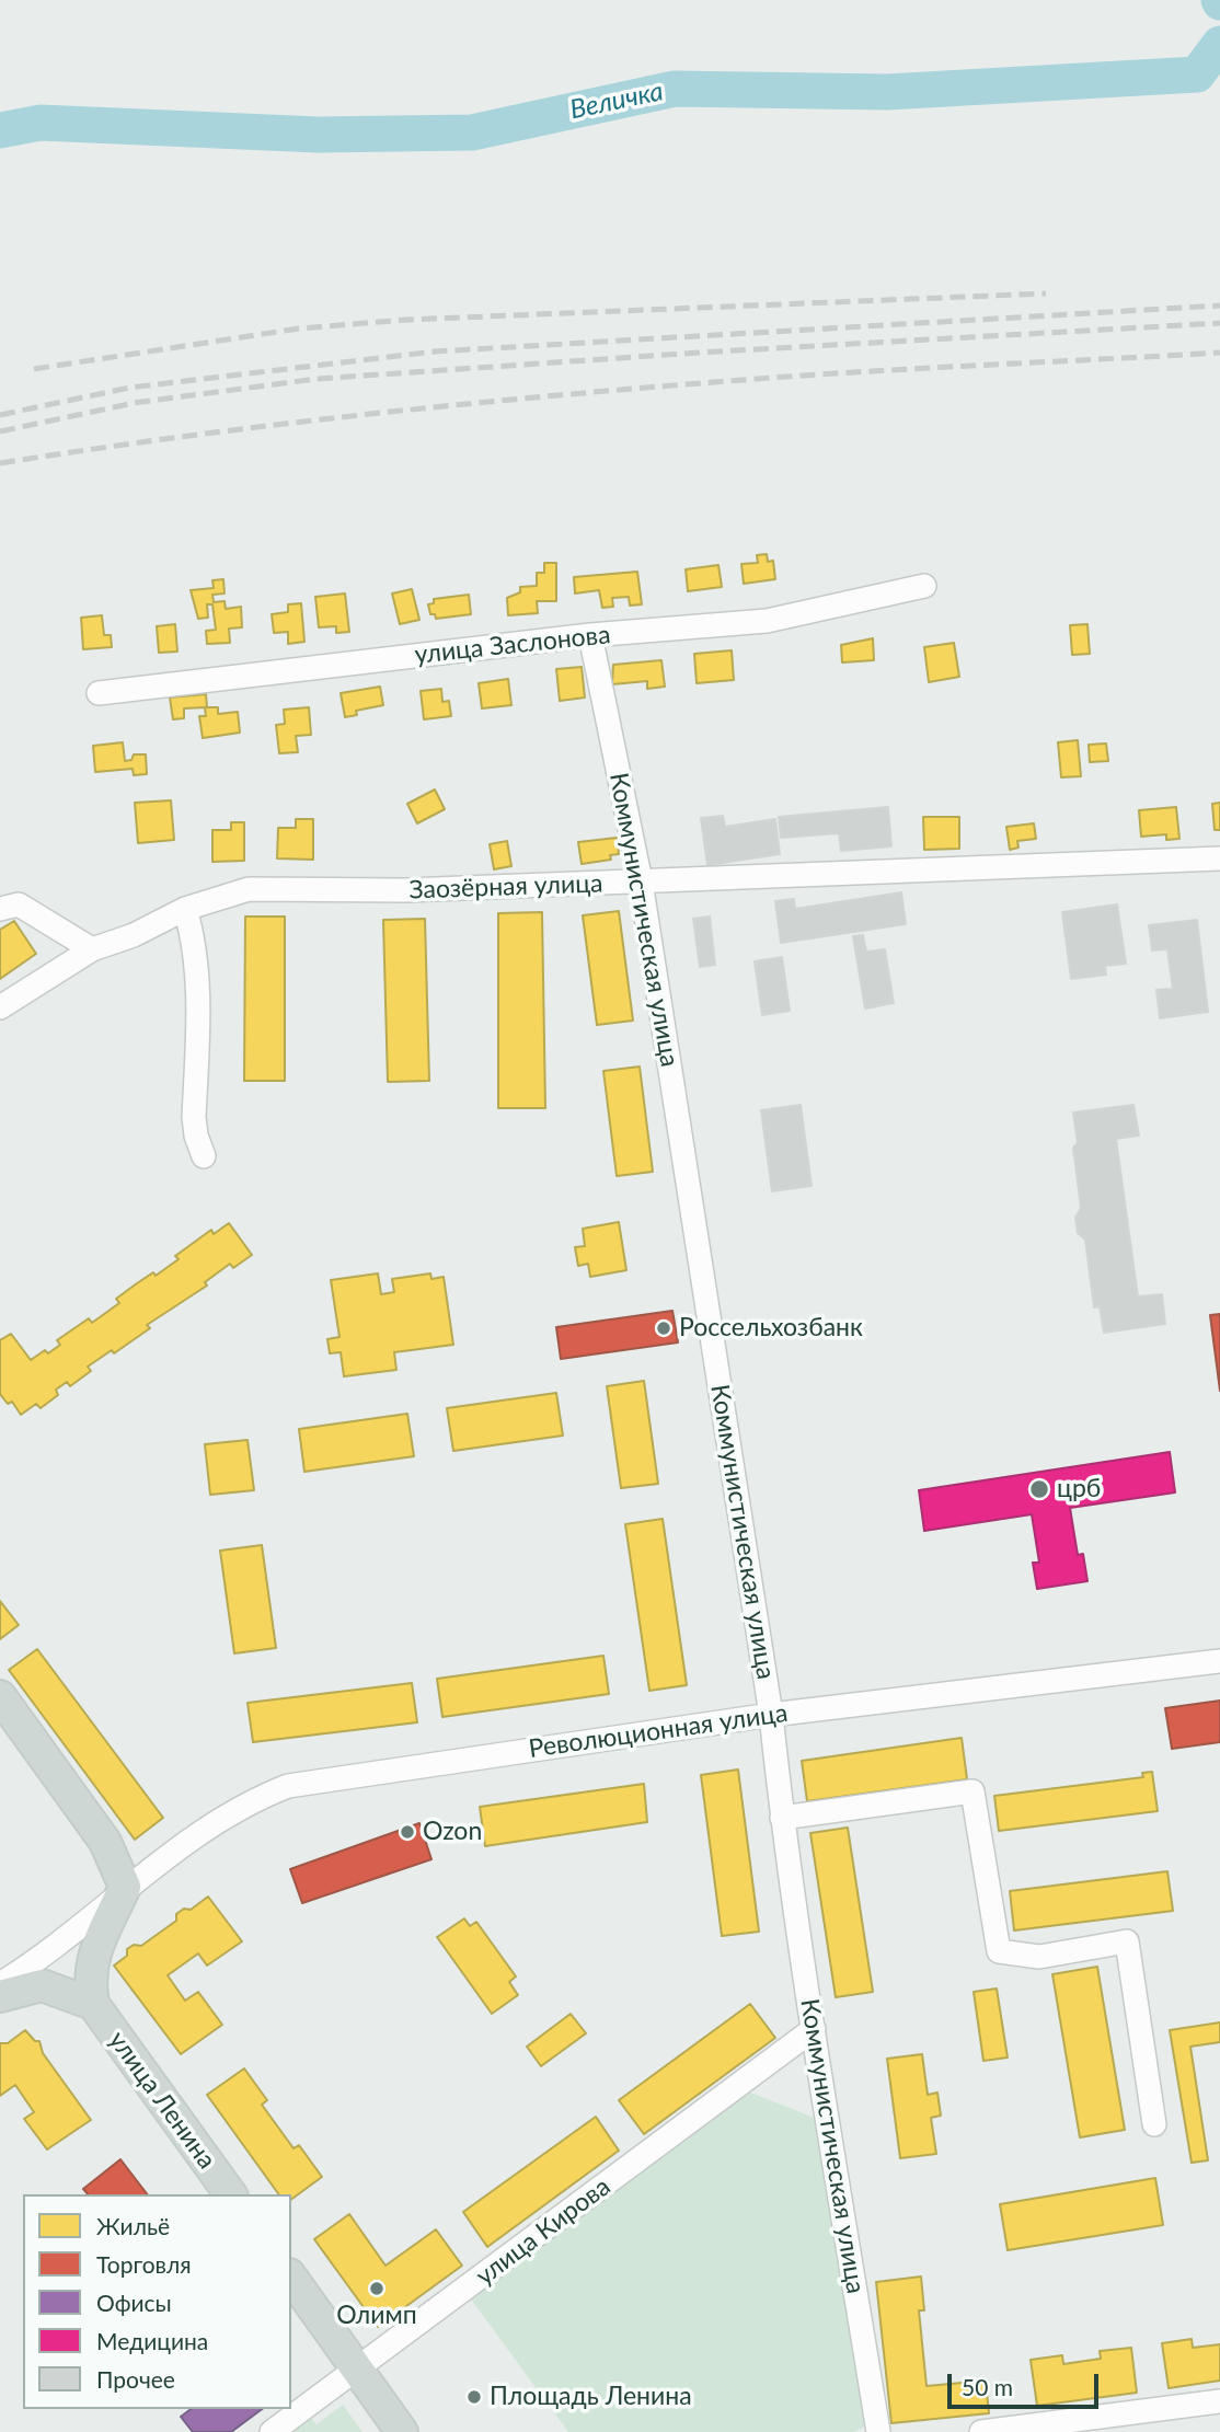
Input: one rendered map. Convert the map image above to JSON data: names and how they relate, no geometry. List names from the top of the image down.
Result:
{
  "streets": {
    "main road": ["улица Ленина"],
    "street": [
      "улица Заслонова",
      "Заозёрная улица",
      "Коммунистическая улица",
      "Революционная улица",
      "улица Кирова"
    ]
  },
  "crossings": [
    ["улица Заслонова", "Коммунистическая улица"],
    ["Заозёрная улица", "Коммунистическая улица"],
    ["Коммунистическая улица", "Революционная улица"],
    ["Коммунистическая улица", "улица Кирова"]
  ],
  "water": ["Величка"],
  "places": [
    "Россельхозбанк",
    "црб",
    "Ozon",
    "Олимп",
    "Площадь Ленина"
  ],
  "legend": [
    "Жильё",
    "Торговля",
    "Офисы",
    "Медицина",
    "Прочее"
  ],
  "scale_bar": "50 m"
}
